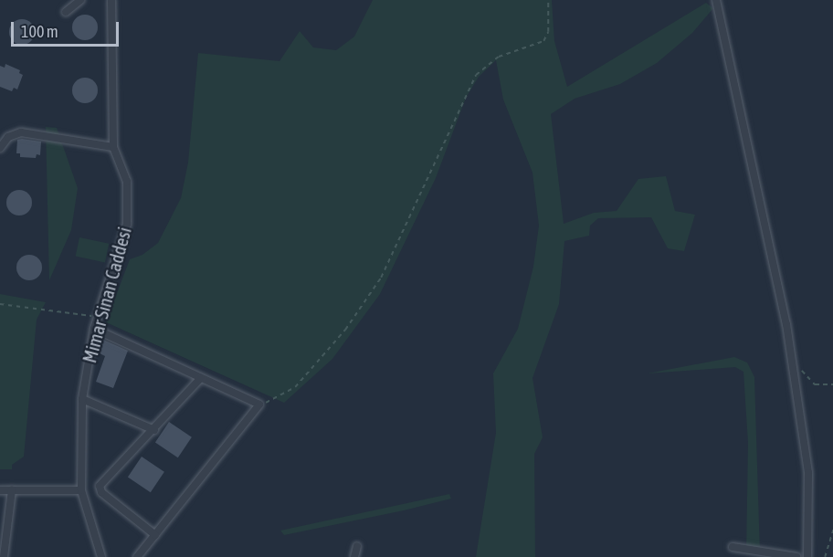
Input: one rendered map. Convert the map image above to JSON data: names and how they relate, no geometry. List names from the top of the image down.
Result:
{
  "streets": {
    "street": ["Mimar Sinan Caddesi"]
  },
  "scale_bar": "100 m"
}
